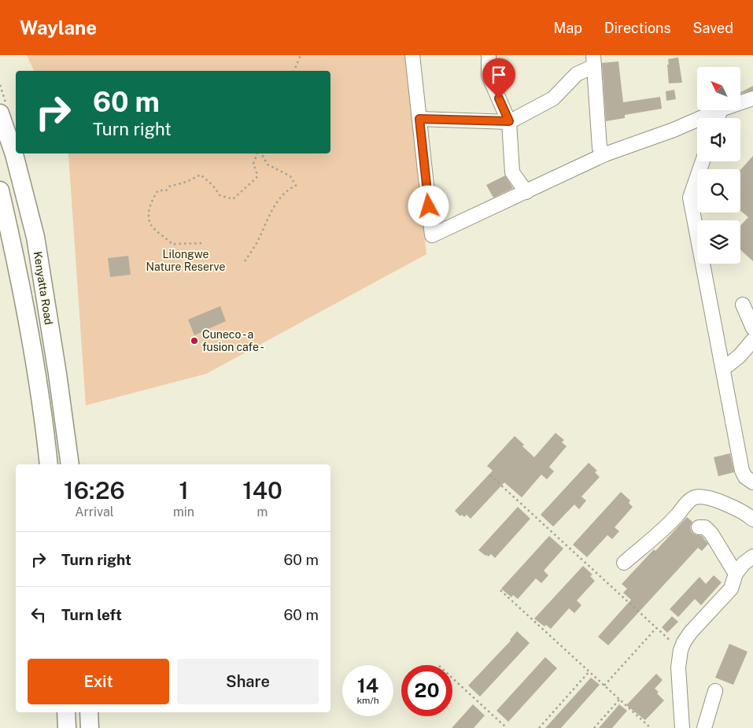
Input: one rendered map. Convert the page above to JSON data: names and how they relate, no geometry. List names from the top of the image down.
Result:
{
  "streets": {
    "main road": ["Kenyatta Road"]
  },
  "parks": ["Lilongwe Nature Reserve"],
  "places": ["Cuneco - a fusion cafe -"],
  "north": "top left",
  "page": {
    "header": "Waylane",
    "nav": ["Map", "Directions", "Saved"],
    "turn": ["60 m", "Turn right"],
    "eta": [
      "16:26",
      "Arrival",
      "1",
      "min",
      "140",
      "m"
    ],
    "list": [
      {
        "name": "Turn right",
        "value": "60 m"
      },
      {
        "name": "Turn left",
        "value": "60 m"
      }
    ],
    "buttons": ["Exit", "Share"],
    "speed": "14 km/h",
    "limit": "20"
  }
}
